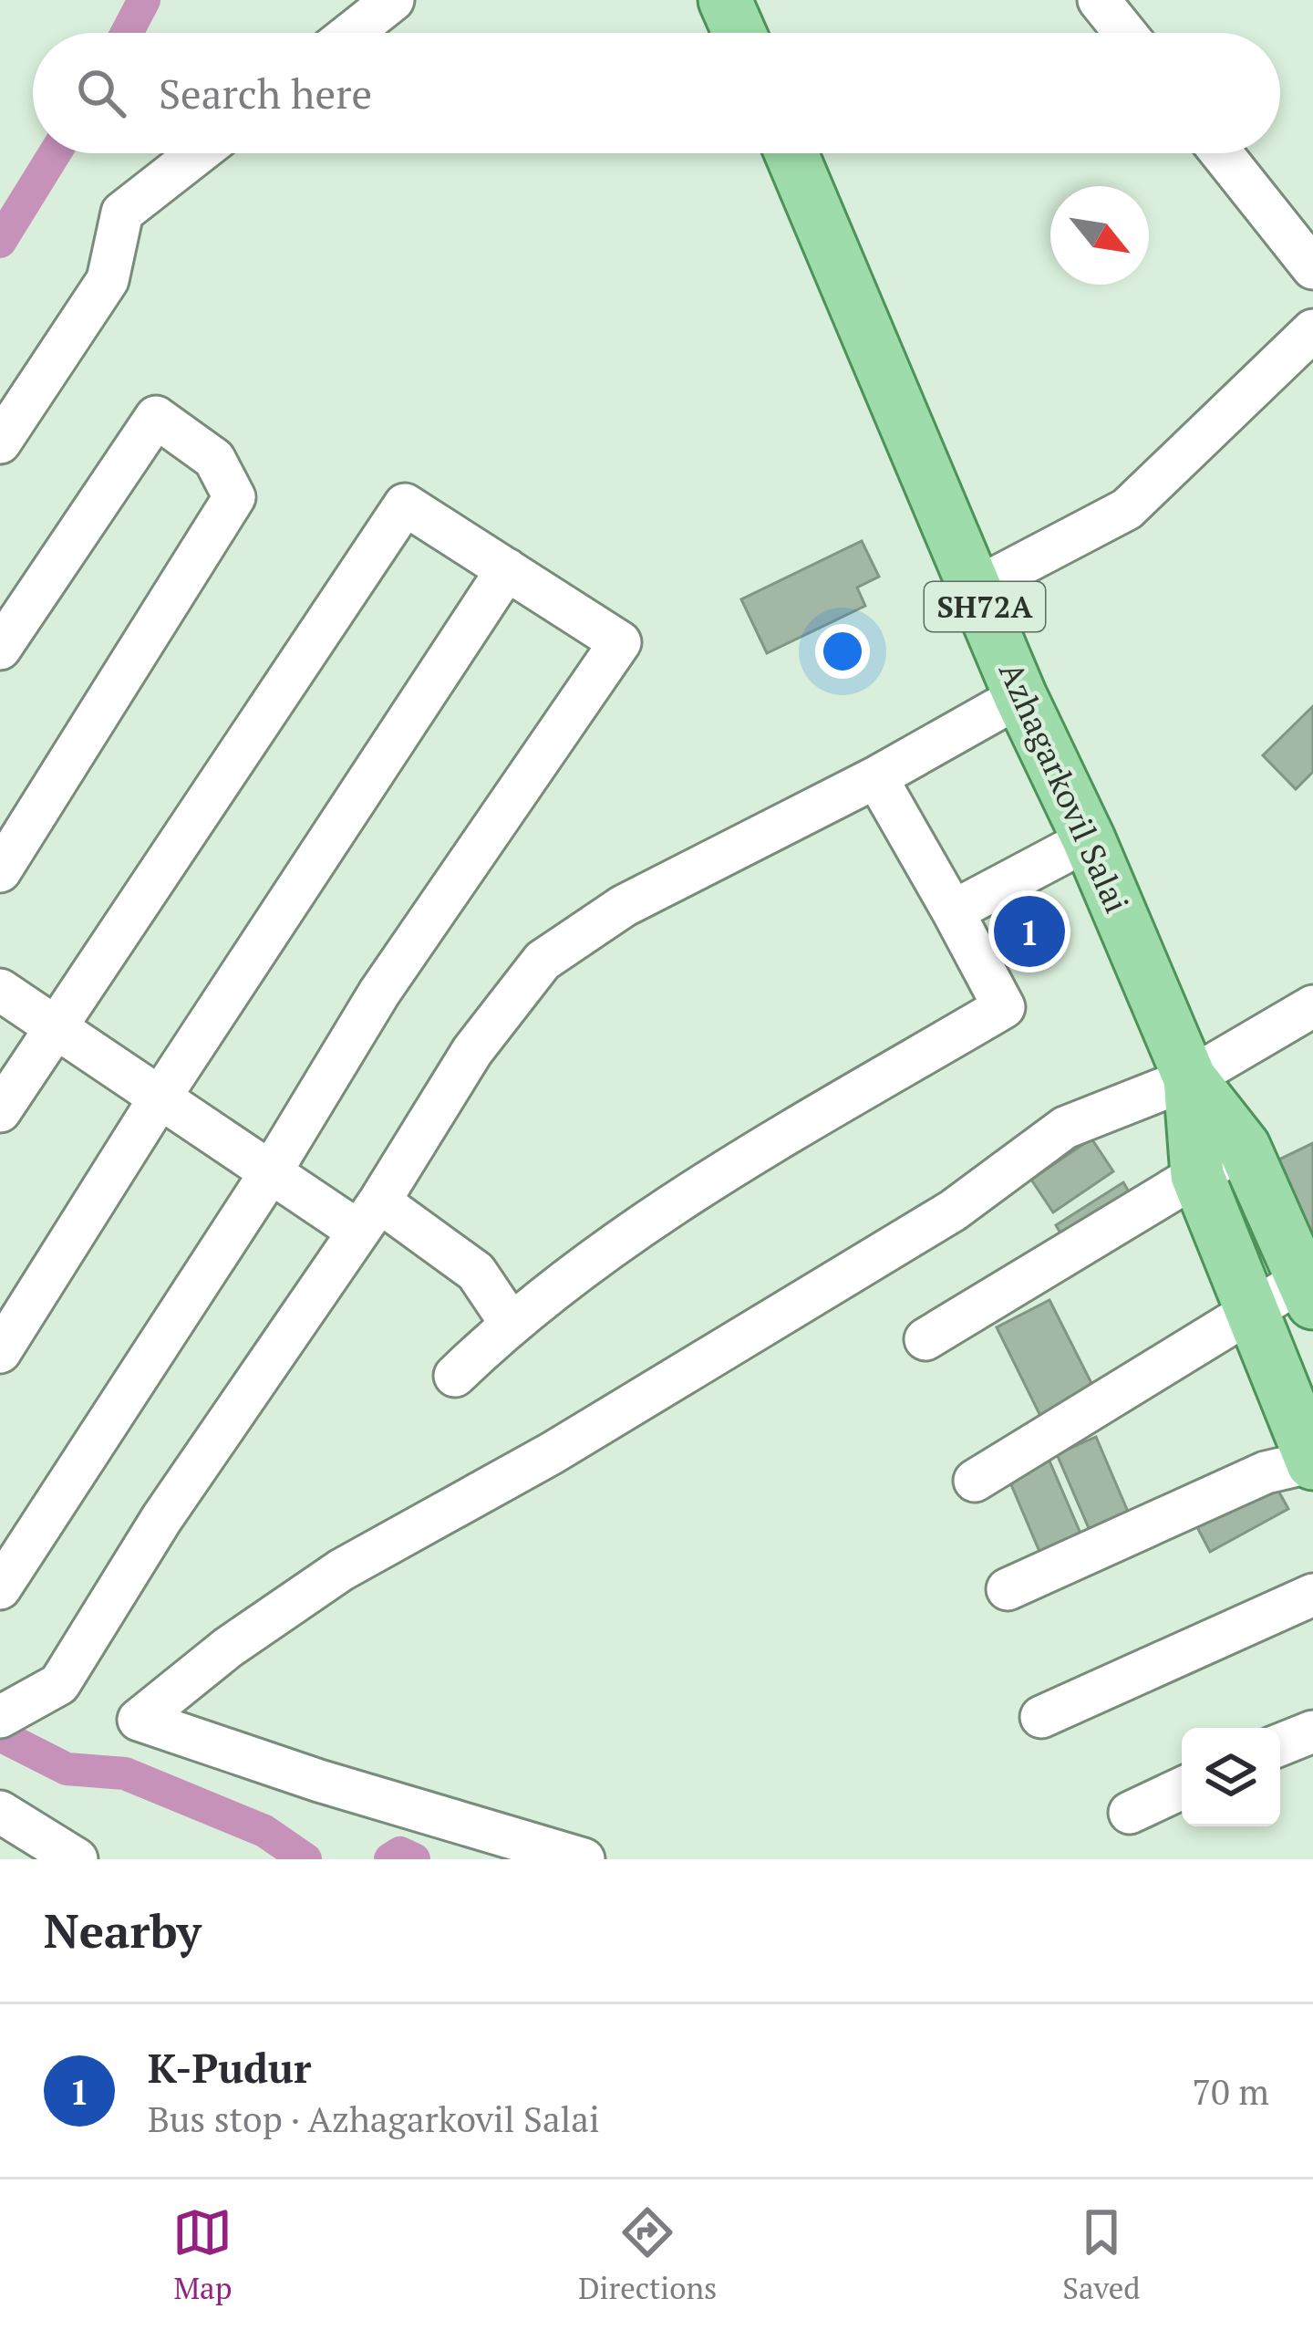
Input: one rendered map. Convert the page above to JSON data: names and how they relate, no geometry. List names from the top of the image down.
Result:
{
  "streets": {
    "main road": ["SH72A", "Azhagarkovil Salai"]
  },
  "north": "bottom right",
  "page": {
    "search": "Search here",
    "pins": "1",
    "heading": "Nearby",
    "list": [
      {
        "mark": "1",
        "name": "K-Pudur",
        "note": "Bus stop · Azhagarkovil Salai",
        "value": "70 m"
      }
    ],
    "nav": ["Map", "Directions", "Saved"]
  }
}
